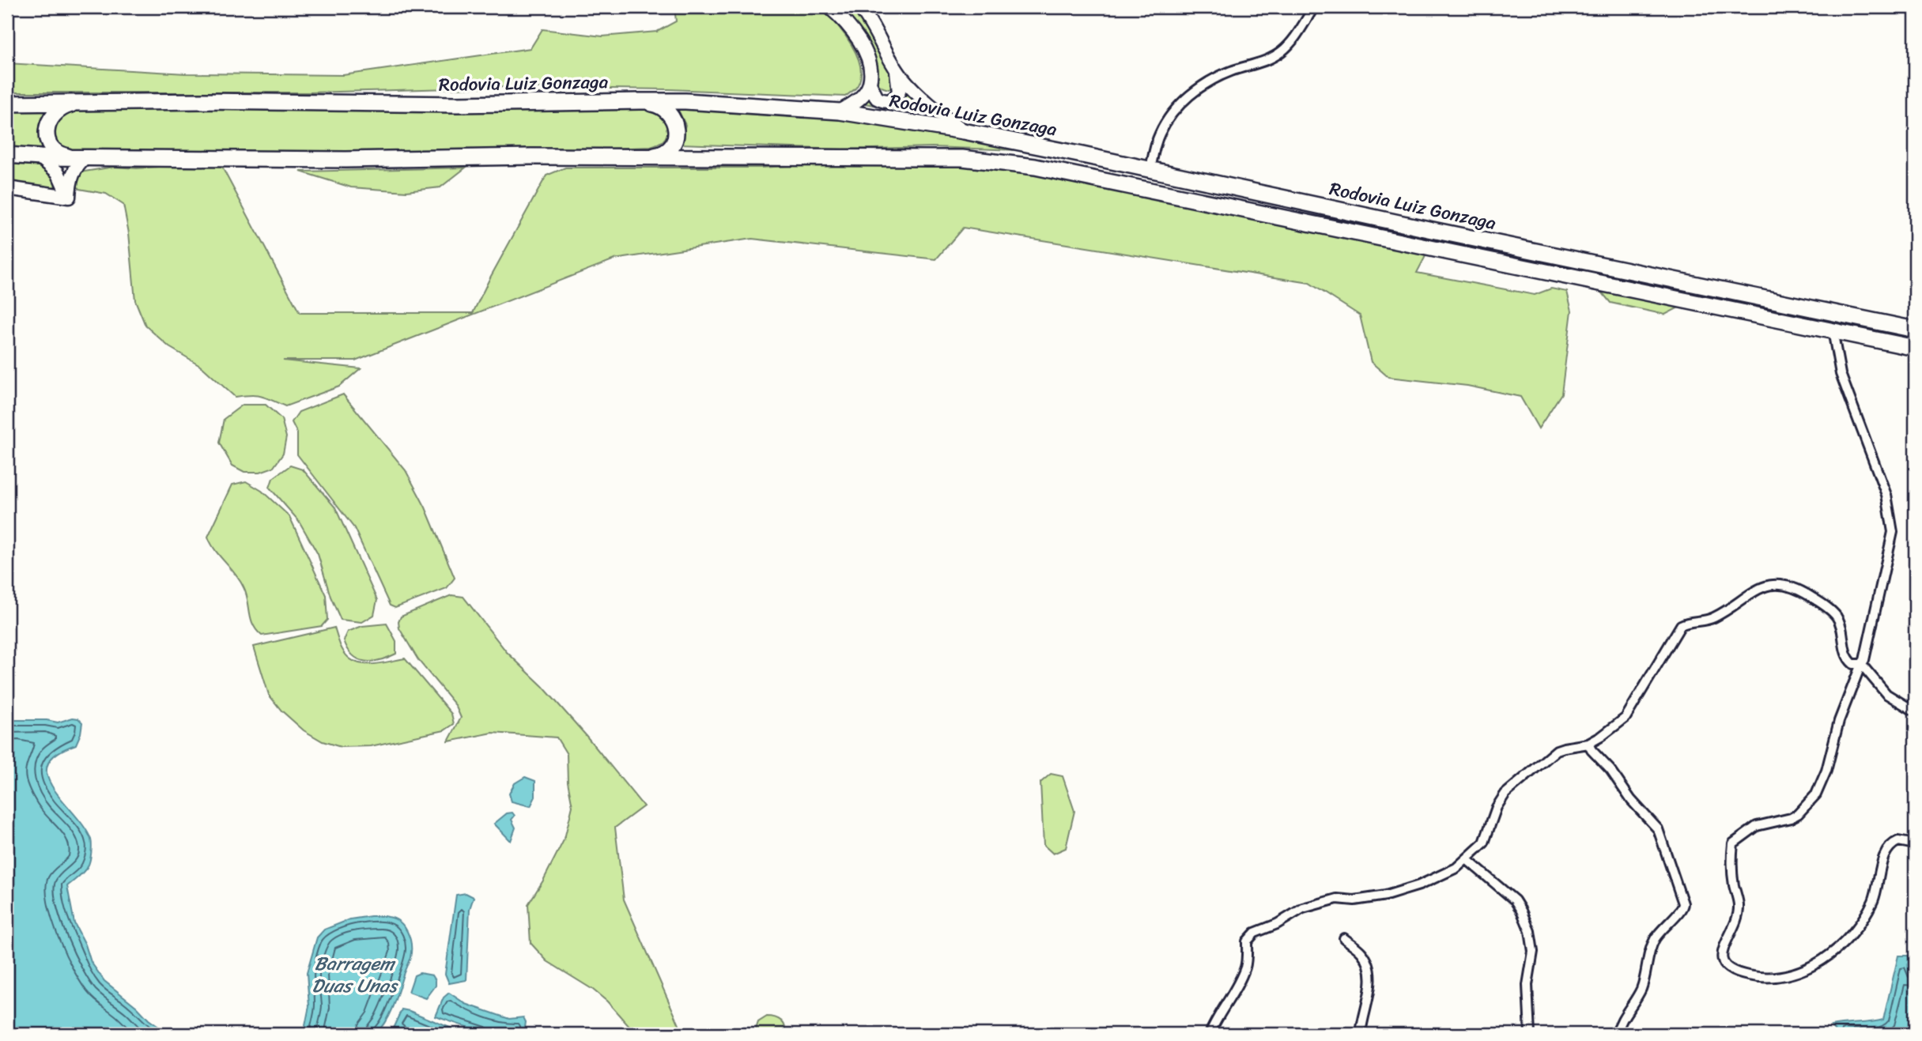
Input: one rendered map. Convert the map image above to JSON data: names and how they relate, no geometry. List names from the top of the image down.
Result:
{
  "streets": {
    "highway": ["Rodovia Luiz Gonzaga"]
  },
  "water": ["Barragem Duas Unas"]
}
